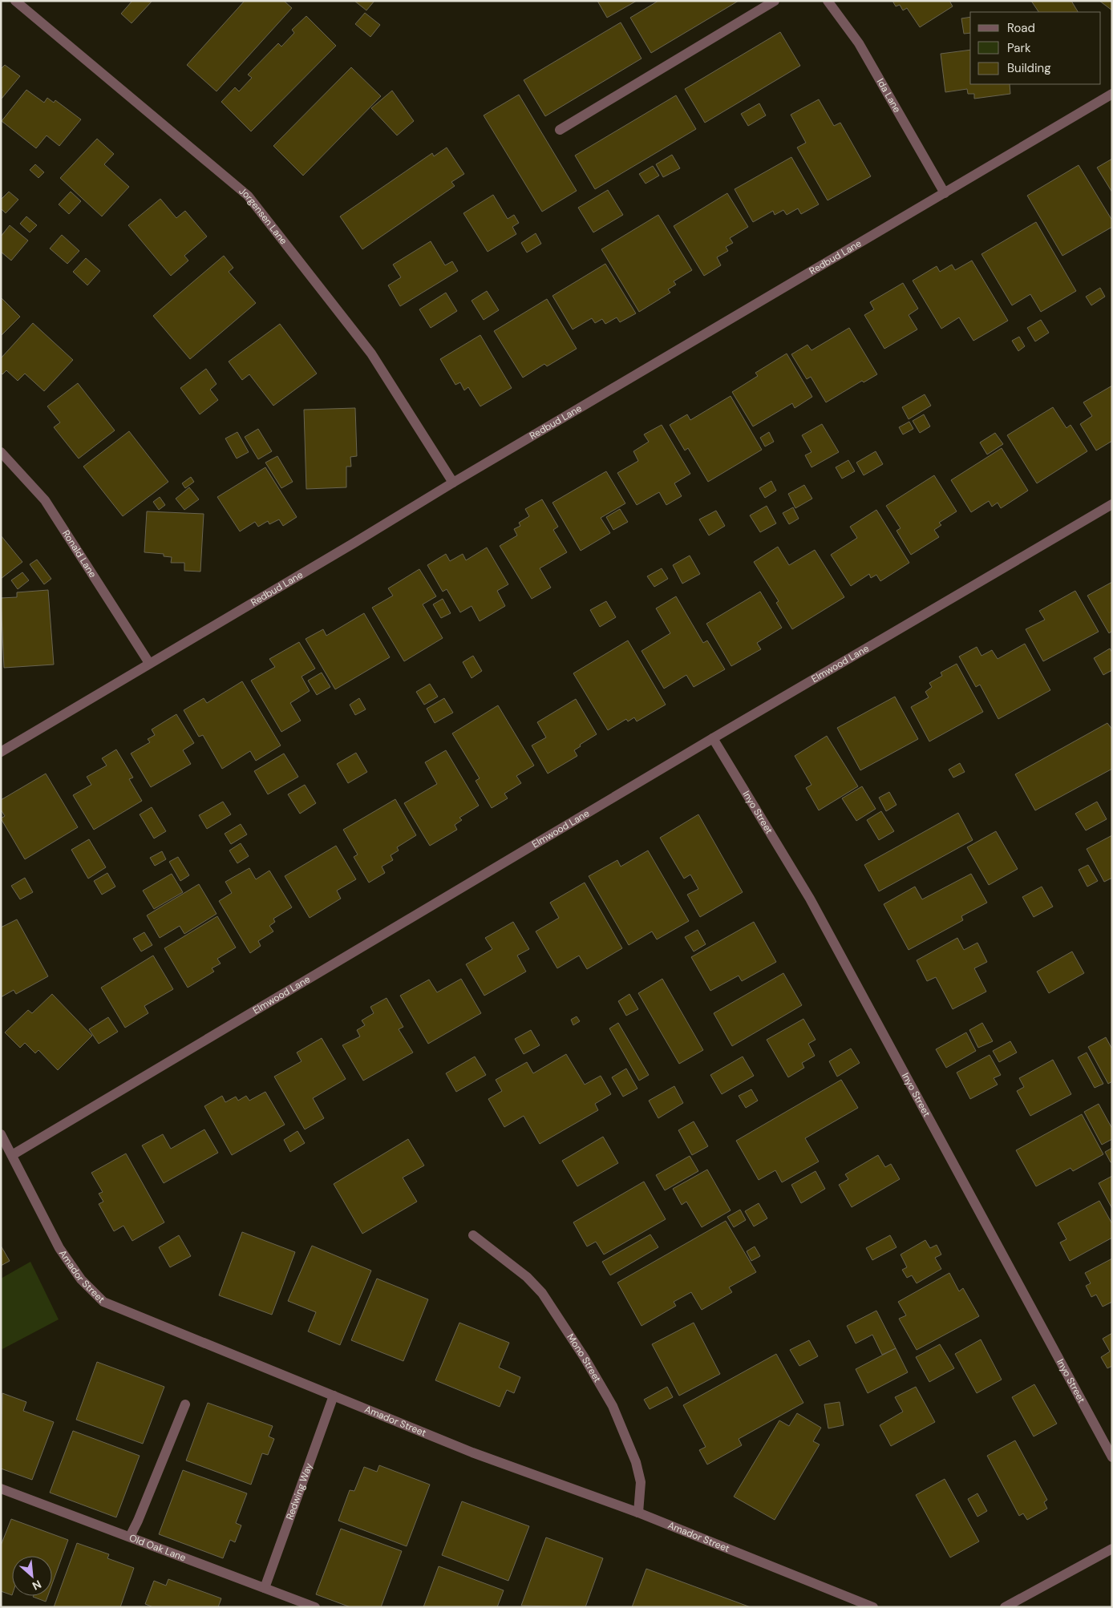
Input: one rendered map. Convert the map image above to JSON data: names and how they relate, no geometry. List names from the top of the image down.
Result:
{
  "streets": {
    "street": [
      "Ida Lane",
      "Jorgensen Lane",
      "Redbud Lane",
      "Ronald Lane",
      "Elmwood Lane",
      "Inyo Street",
      "Amador Street",
      "Mono Street",
      "Redwing Way",
      "Old Oak Lane"
    ]
  },
  "crossings": [
    ["Ida Lane", "Redbud Lane"],
    ["Jorgensen Lane", "Redbud Lane"],
    ["Redbud Lane", "Ronald Lane"],
    ["Elmwood Lane", "Inyo Street"],
    ["Elmwood Lane", "Amador Street"],
    ["Amador Street", "Mono Street"],
    ["Amador Street", "Redwing Way"],
    ["Redwing Way", "Old Oak Lane"]
  ],
  "legend": ["Road", "Park", "Building"],
  "north": "bottom right"
}
